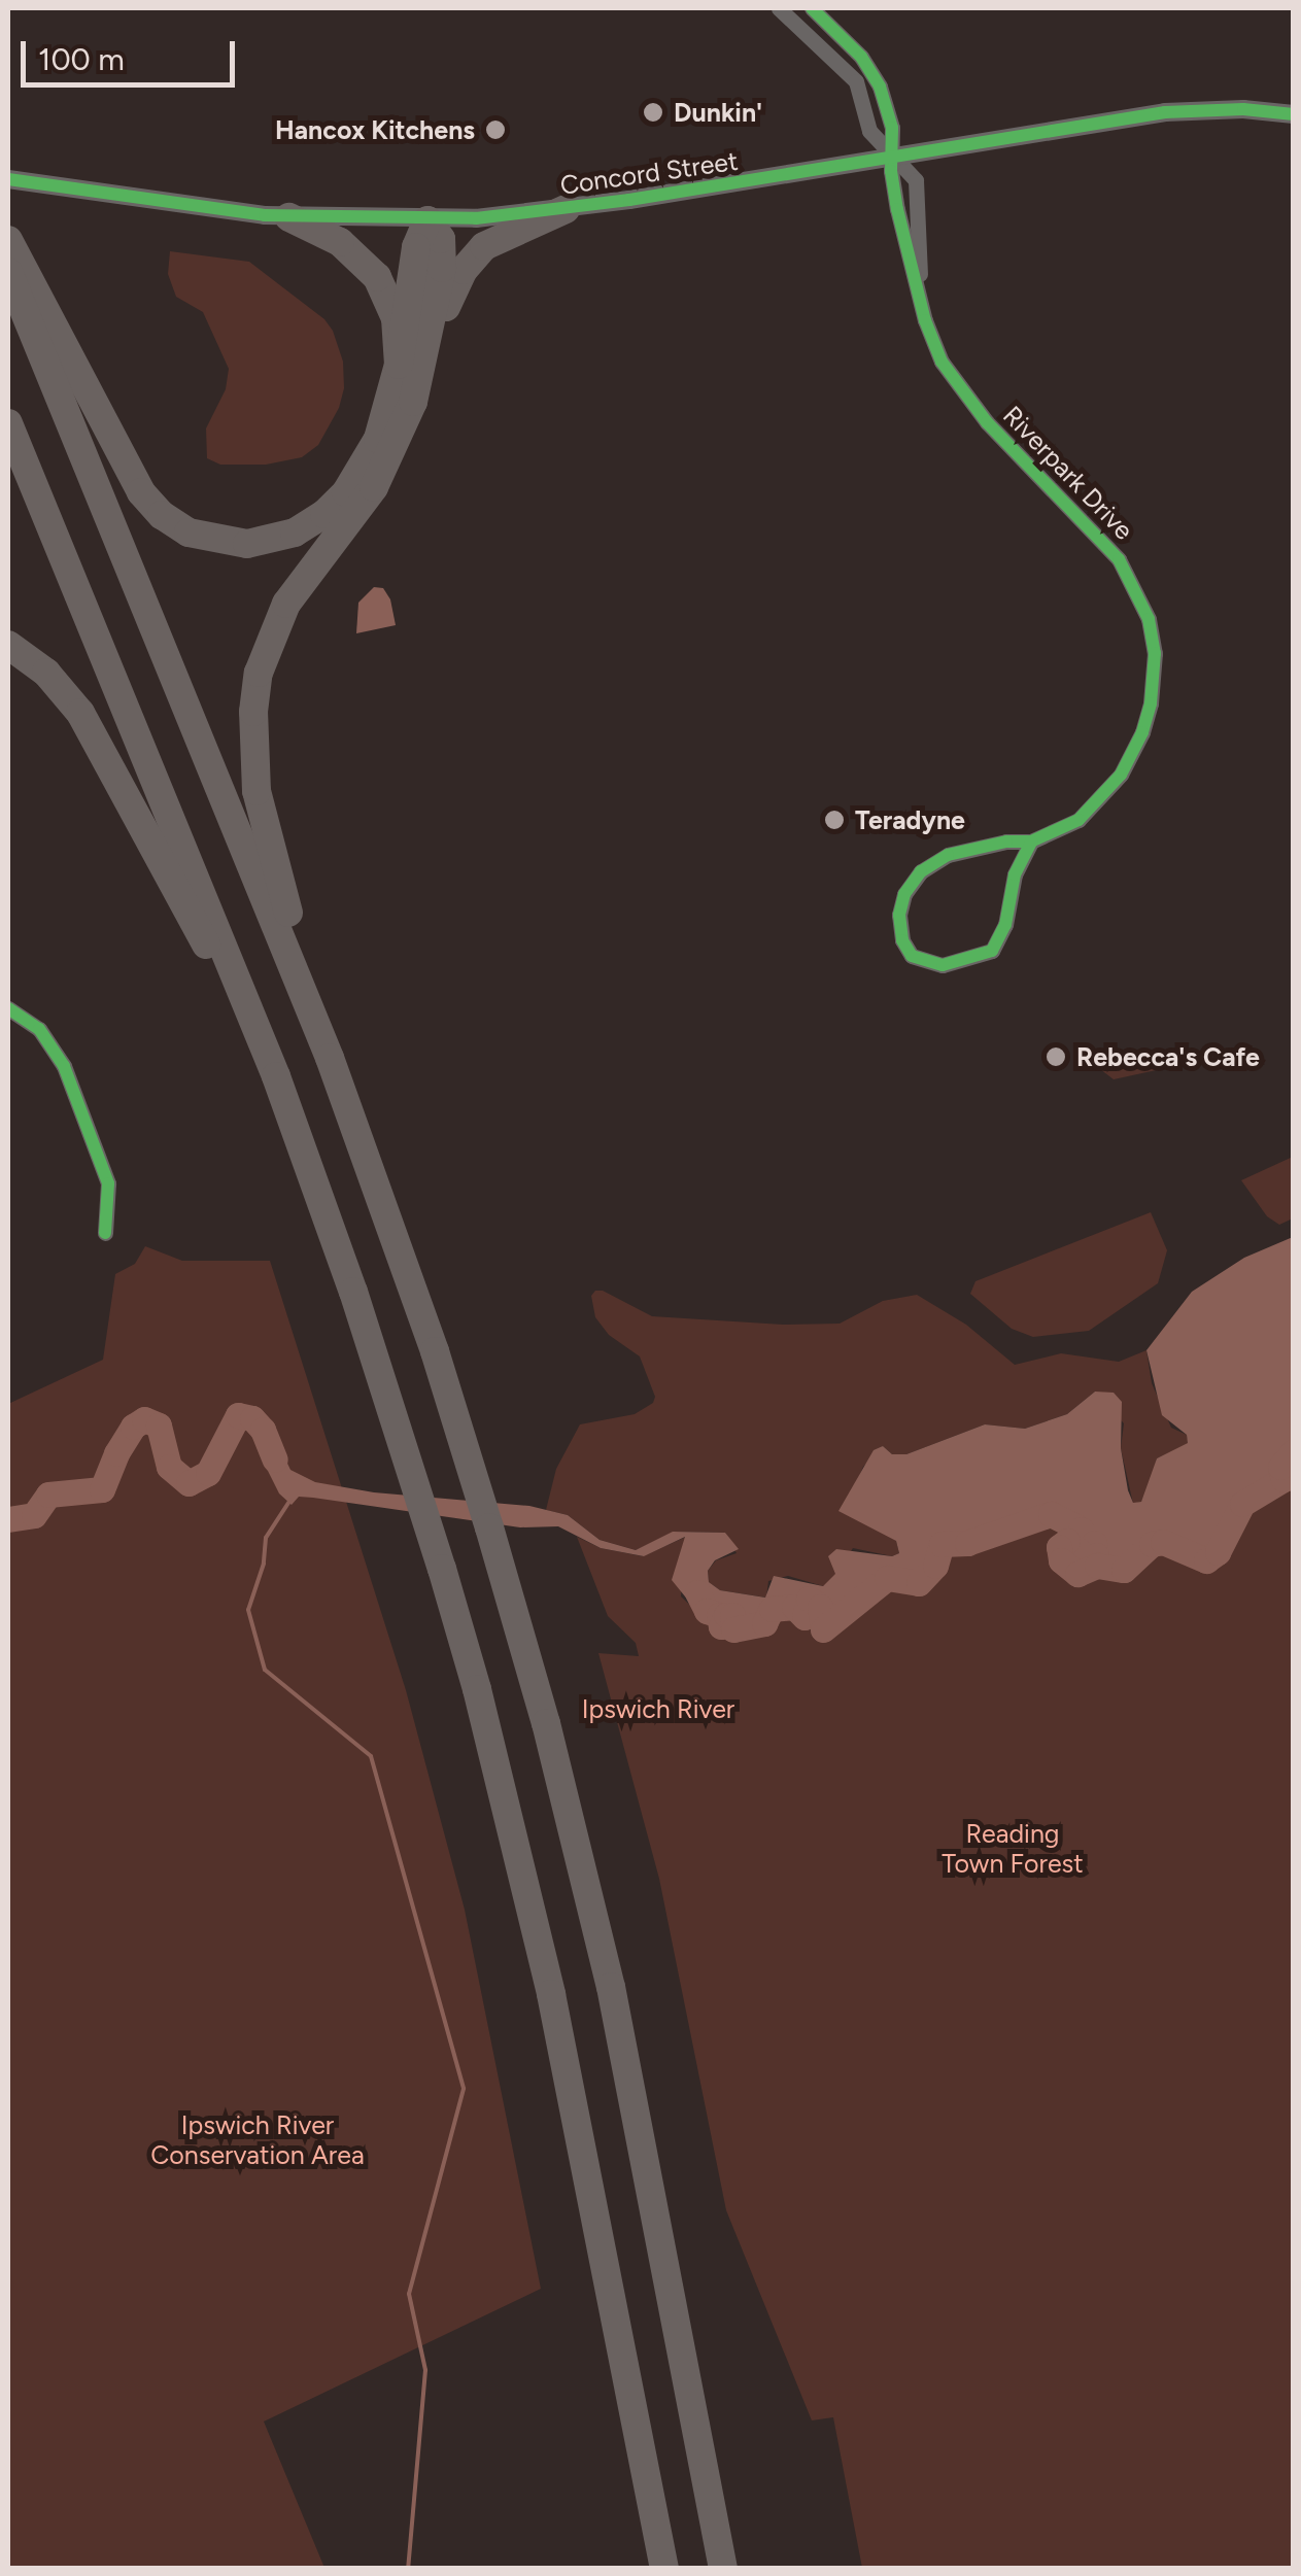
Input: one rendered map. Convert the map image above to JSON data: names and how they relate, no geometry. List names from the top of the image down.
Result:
{
  "streets": {
    "street": ["Concord Street", "Riverpark Drive"]
  },
  "crossings": [
    ["Concord Street", "Riverpark Drive"]
  ],
  "parks": ["Ipswich River", "Reading Town Forest", "Ipswich River Conservation Area"],
  "places": [
    "Dunkin'",
    "Hancox Kitchens",
    "Teradyne",
    "Rebecca's Cafe"
  ],
  "scale_bar": "100 m"
}
